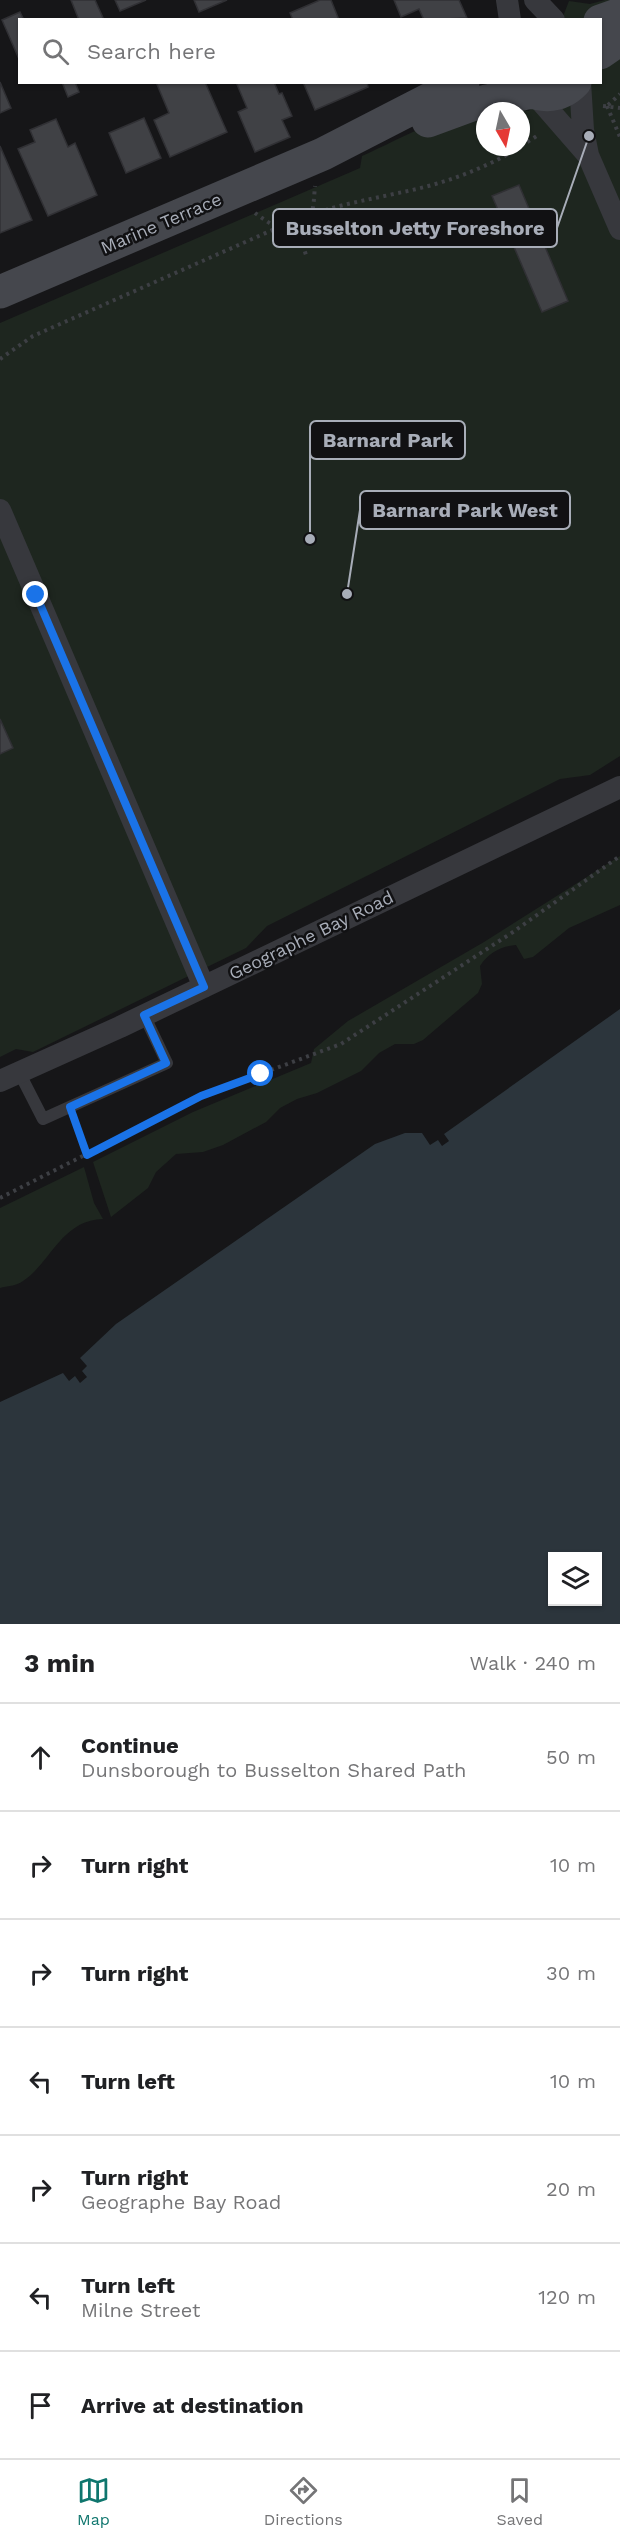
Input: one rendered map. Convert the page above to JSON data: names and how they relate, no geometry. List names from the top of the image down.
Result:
{
  "streets": {
    "street": ["Marine Terrace", "Geographe Bay Road"]
  },
  "places": ["Busselton Jetty Foreshore", "Barnard Park", "Barnard Park West"],
  "north": "bottom",
  "page": {
    "search": "Search here",
    "heading": ["3 min", "Walk · 240 m"],
    "list": [
      ["Continue", "Dunsborough to Busselton Shared Path", "50 m"],
      ["Turn right", "10 m"],
      ["Turn right", "30 m"],
      ["Turn left", "10 m"],
      ["Turn right", "Geographe Bay Road", "20 m"],
      ["Turn left", "Milne Street", "120 m"],
      "Arrive at destination"
    ],
    "nav": ["Map", "Directions", "Saved"]
  }
}
